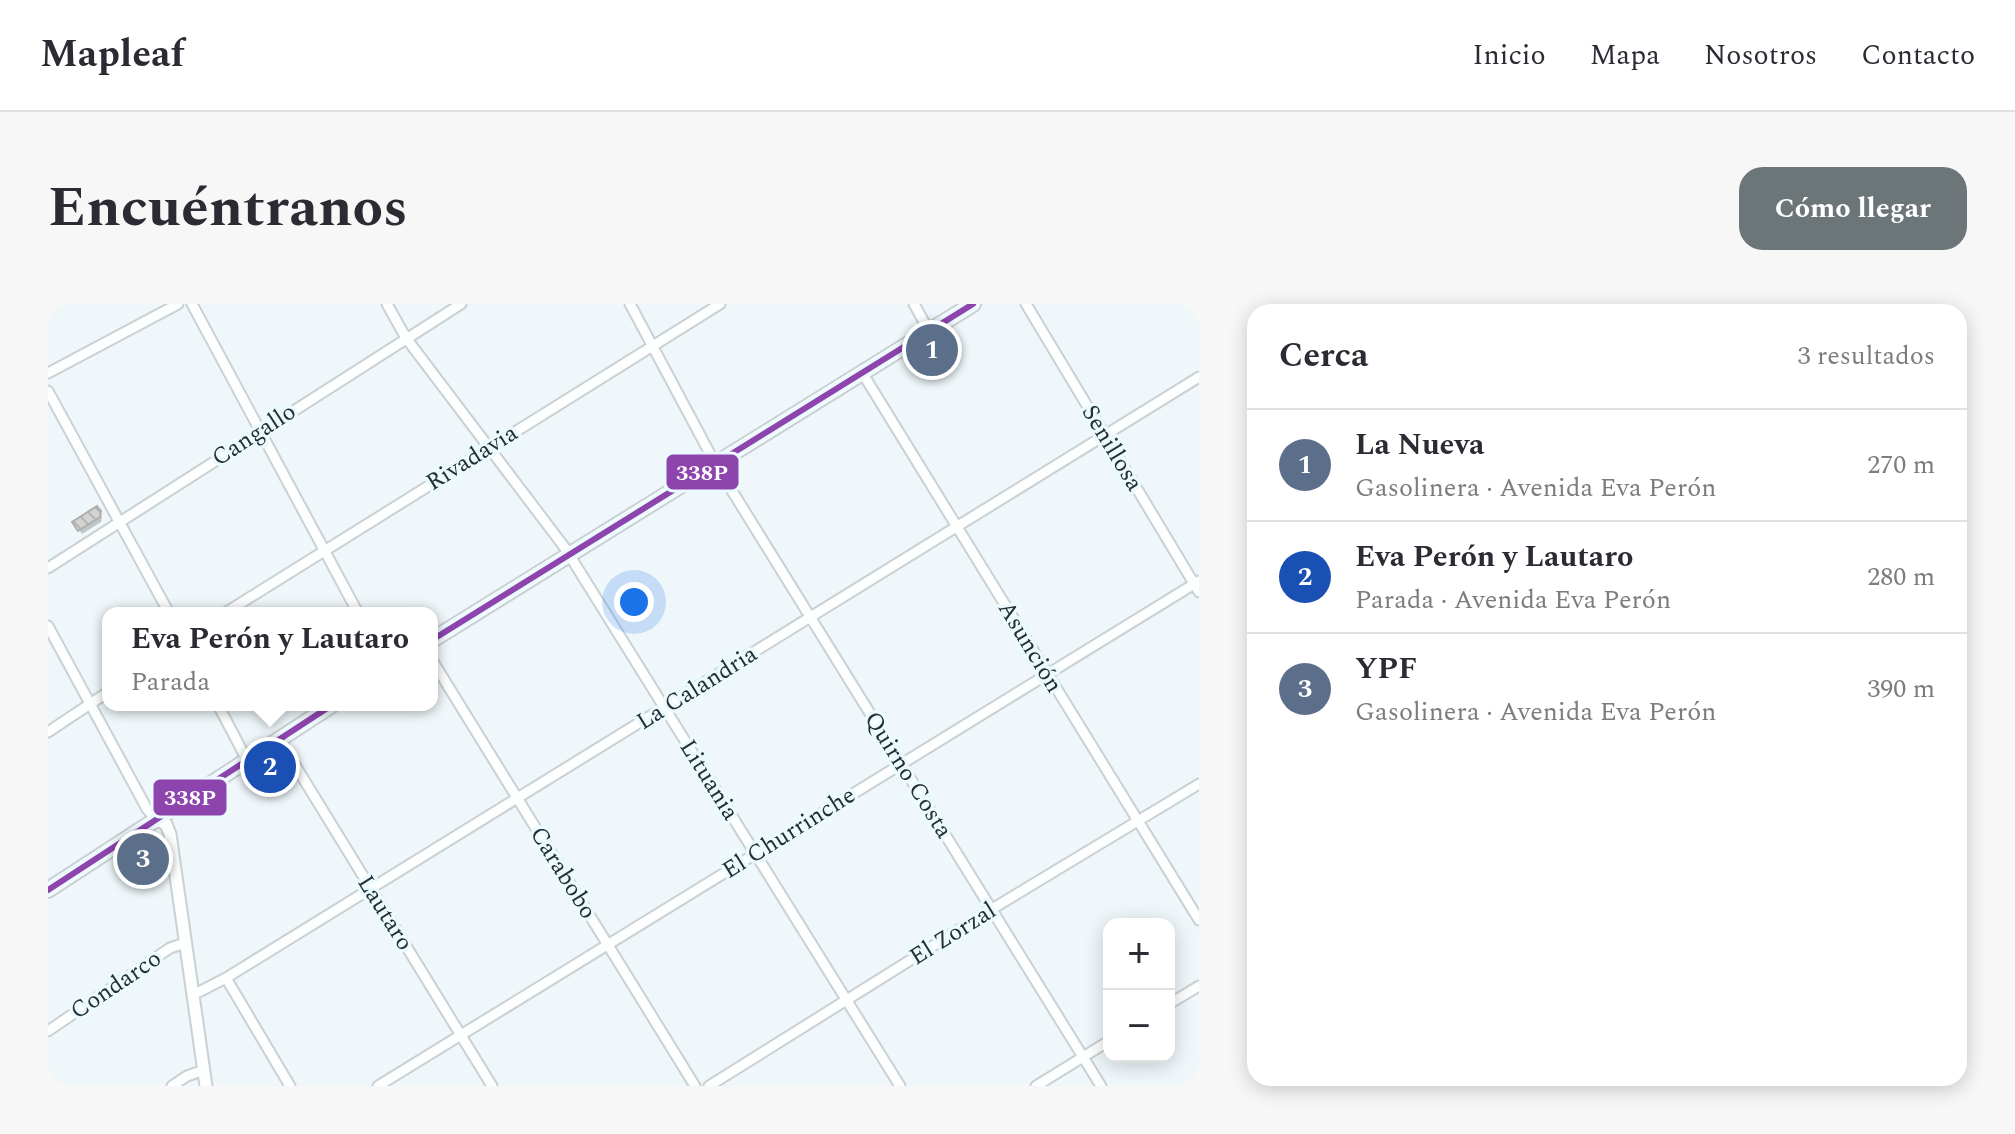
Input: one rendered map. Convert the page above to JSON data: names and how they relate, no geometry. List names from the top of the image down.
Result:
{
  "streets": {
    "street": [
      "Cangallo",
      "Senillosa",
      "Rivadavia",
      "Asunción",
      "La Calandria",
      "Quirno Costa",
      "Lituania",
      "El Churrinche",
      "Carabobo",
      "Lautaro",
      "El Zorzal",
      "Condarco"
    ]
  },
  "crossings": [
    ["Cangallo", "Lituania"],
    ["Senillosa", "La Calandria"],
    ["Senillosa", "El Churrinche"],
    ["Rivadavia", "Quirno Costa"],
    ["Rivadavia", "Lituania"],
    ["Asunción", "La Calandria"],
    ["Asunción", "El Churrinche"],
    ["Asunción", "El Zorzal"],
    ["La Calandria", "Quirno Costa"],
    ["La Calandria", "Lituania"],
    ["La Calandria", "Carabobo"],
    ["La Calandria", "Lautaro"],
    ["Quirno Costa", "El Churrinche"],
    ["Quirno Costa", "El Zorzal"],
    ["Lituania", "El Churrinche"],
    ["Lituania", "El Zorzal"],
    ["El Churrinche", "Carabobo"],
    ["El Churrinche", "Lautaro"]
  ],
  "lines": ["transit line 338P"],
  "page": {
    "header": "Mapleaf",
    "nav": [
      "Inicio",
      "Mapa",
      "Nosotros",
      "Contacto"
    ],
    "title": "Encuéntranos",
    "buttons": "Cómo llegar",
    "heading": ["Cerca", "3 resultados"],
    "pins": ["1", "2", "3"],
    "list": [
      {
        "mark": "1",
        "name": "La Nueva",
        "note": "Gasolinera · Avenida Eva Perón",
        "value": "270 m"
      },
      {
        "mark": "2",
        "name": "Eva Perón y Lautaro",
        "note": "Parada · Avenida Eva Perón",
        "value": "280 m"
      },
      {
        "mark": "3",
        "name": "YPF",
        "note": "Gasolinera · Avenida Eva Perón",
        "value": "390 m"
      }
    ],
    "popup": ["Eva Perón y Lautaro", "Parada"],
    "map_buttons": ["+", "−"]
  }
}
